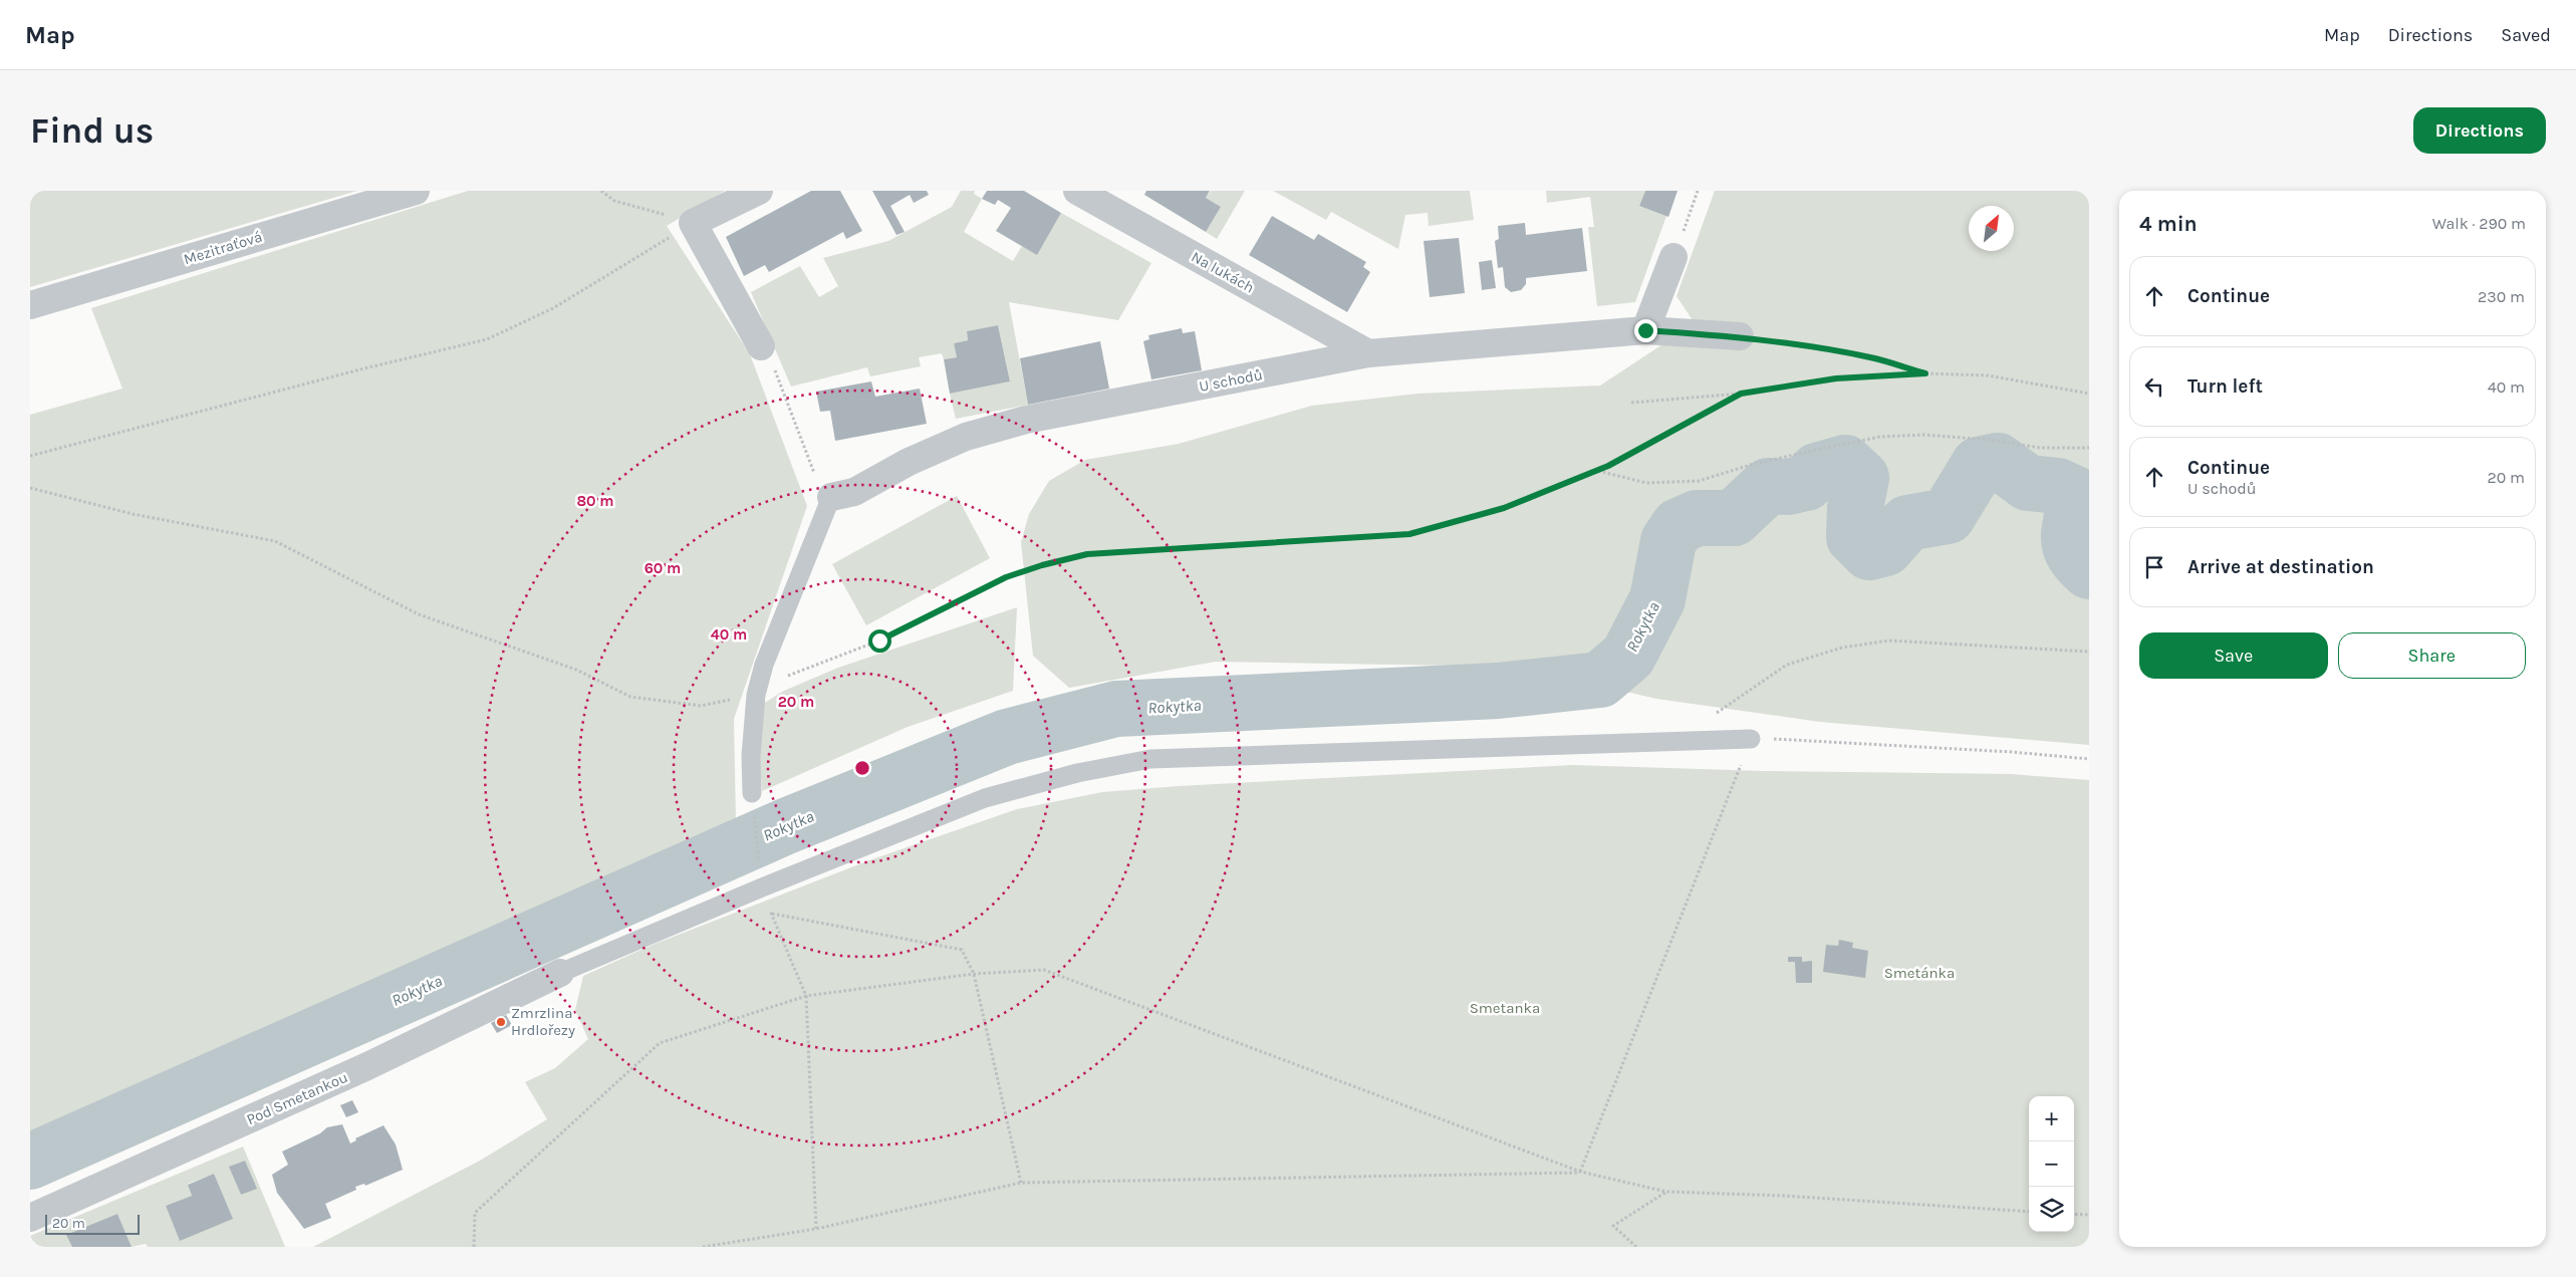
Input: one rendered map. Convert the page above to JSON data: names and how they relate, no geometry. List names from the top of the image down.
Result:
{
  "streets": {
    "street": [
      "Mezitraťová",
      "Na lukách",
      "U schodů",
      "Pod Smetankou"
    ]
  },
  "crossings": [
    ["Na lukách", "U schodů"]
  ],
  "water": ["Rokytka"],
  "parks": ["Smetánka", "Smetanka"],
  "places": ["Zmrzlina Hrdlořezy"],
  "scale_bar": "20 m",
  "north": "top right",
  "page": {
    "header": "Map",
    "nav": ["Map", "Directions", "Saved"],
    "buttons": [
      "Directions",
      ["Save", "Share"]
    ],
    "title": "Find us",
    "heading": ["4 min", "Walk · 290 m"],
    "list": [
      ["Continue", "230 m"],
      ["Turn left", "40 m"],
      ["Continue", "U schodů", "20 m"],
      "Arrive at destination"
    ],
    "map_buttons": ["+", "−"],
    "scale": "20 m"
  },
  "rings": [
    "80 m",
    "60 m",
    "40 m",
    "20 m"
  ]
}
